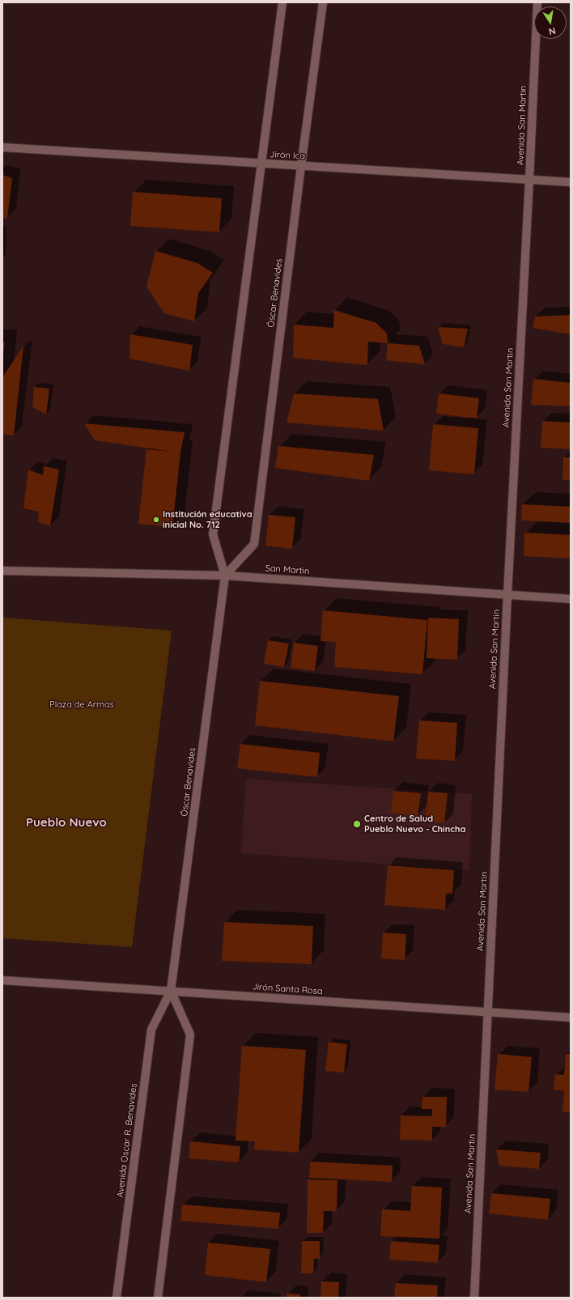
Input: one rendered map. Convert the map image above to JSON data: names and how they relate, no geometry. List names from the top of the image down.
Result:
{
  "streets": {
    "street": [
      "Avenida San Martin",
      "Jirón Ica",
      "Óscar Benavides",
      "San Martin",
      "Jirón Santa Rosa",
      "Avenida Oscar R. Benavides"
    ]
  },
  "crossings": [
    ["Avenida San Martin", "Jirón Ica"],
    ["Avenida San Martin", "San Martin"],
    ["Avenida San Martin", "Jirón Santa Rosa"],
    ["Jirón Ica", "Óscar Benavides"],
    ["Óscar Benavides", "San Martin"],
    ["Óscar Benavides", "Jirón Santa Rosa"],
    ["Óscar Benavides", "Avenida Oscar R. Benavides"],
    ["Jirón Santa Rosa", "Avenida Oscar R. Benavides"]
  ],
  "districts": ["Pueblo Nuevo"],
  "parks": ["Plaza de Armas"],
  "places": ["Institución educativa inicial No. 712", "Centro de Salud Pueblo Nuevo - Chincha"],
  "north": "bottom"
}
